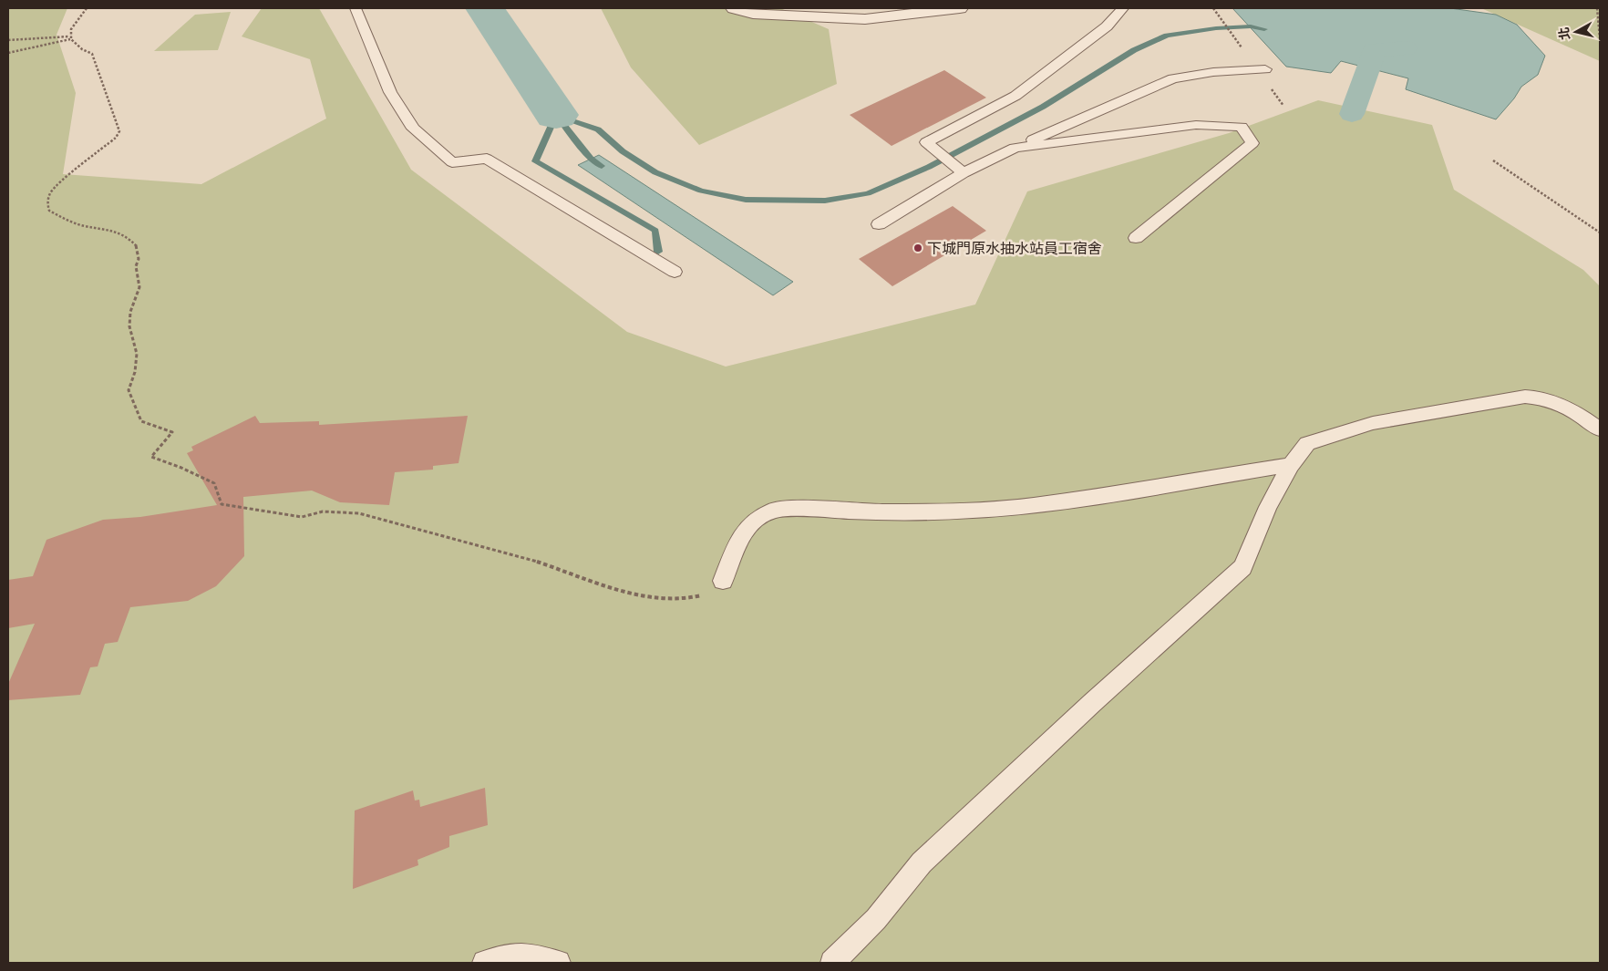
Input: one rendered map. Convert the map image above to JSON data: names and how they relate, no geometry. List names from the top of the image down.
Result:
{
  "places": ["下城門原水抽水站員工宿舍"],
  "north": "left"
}
